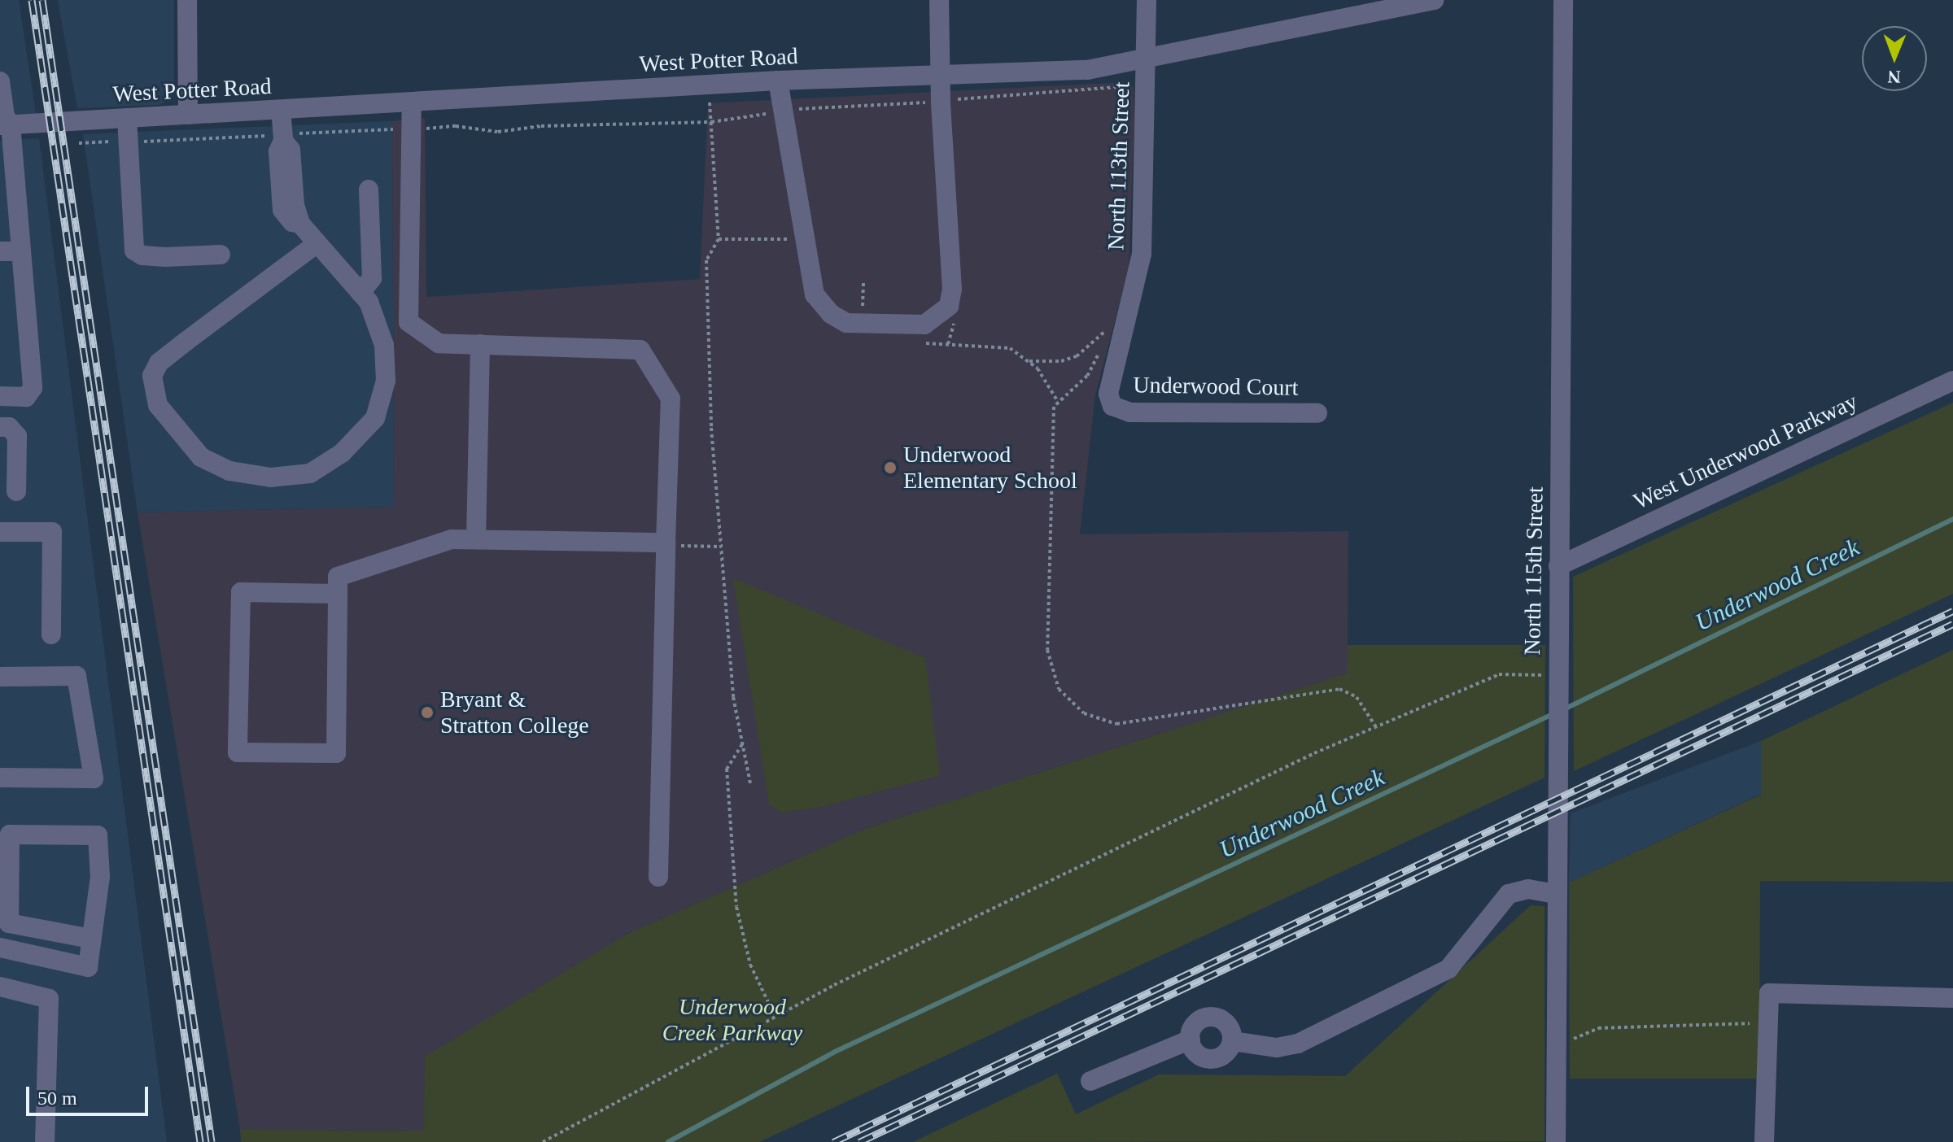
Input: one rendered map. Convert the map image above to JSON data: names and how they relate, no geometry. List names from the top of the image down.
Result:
{
  "streets": {
    "street": [
      "West Potter Road",
      "North 113th Street",
      "Underwood Court",
      "West Underwood Parkway",
      "North 115th Street"
    ]
  },
  "crossings": [
    ["West Potter Road", "North 113th Street"],
    ["North 113th Street", "Underwood Court"],
    ["West Underwood Parkway", "North 115th Street"]
  ],
  "water": ["Underwood Creek"],
  "parks": ["Underwood Creek Parkway"],
  "places": ["Underwood Elementary School", "Bryant & Stratton College"],
  "scale_bar": "50 m",
  "north": "bottom"
}
